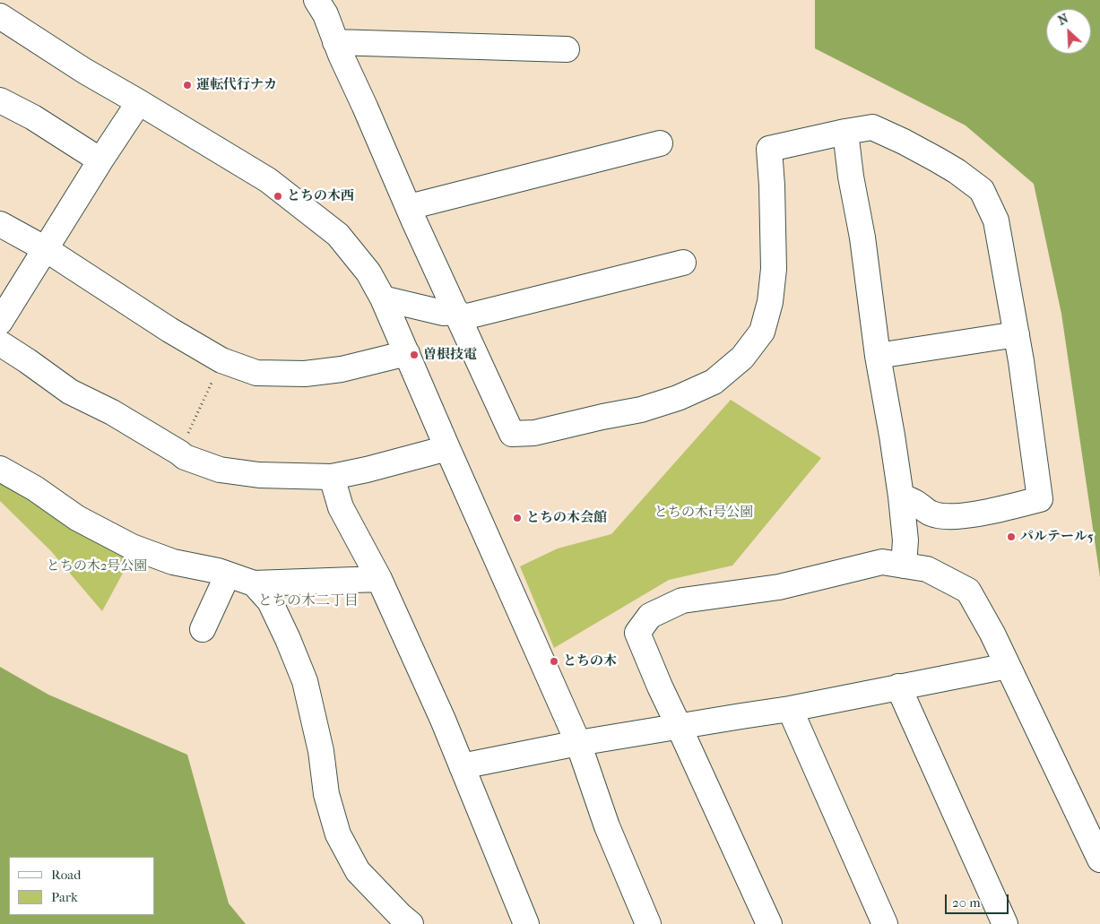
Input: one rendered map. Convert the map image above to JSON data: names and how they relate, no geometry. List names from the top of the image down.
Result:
{
  "districts": ["とちの木二丁目"],
  "parks": ["とちの木1号公園", "とちの木2号公園"],
  "places": [
    "運転代行ナカ",
    "とちの木西",
    "曽根技電",
    "とちの木会館",
    "パルテール5",
    "とちの木"
  ],
  "legend": ["Road", "Park"],
  "scale_bar": "20 m",
  "north": "top left"
}
